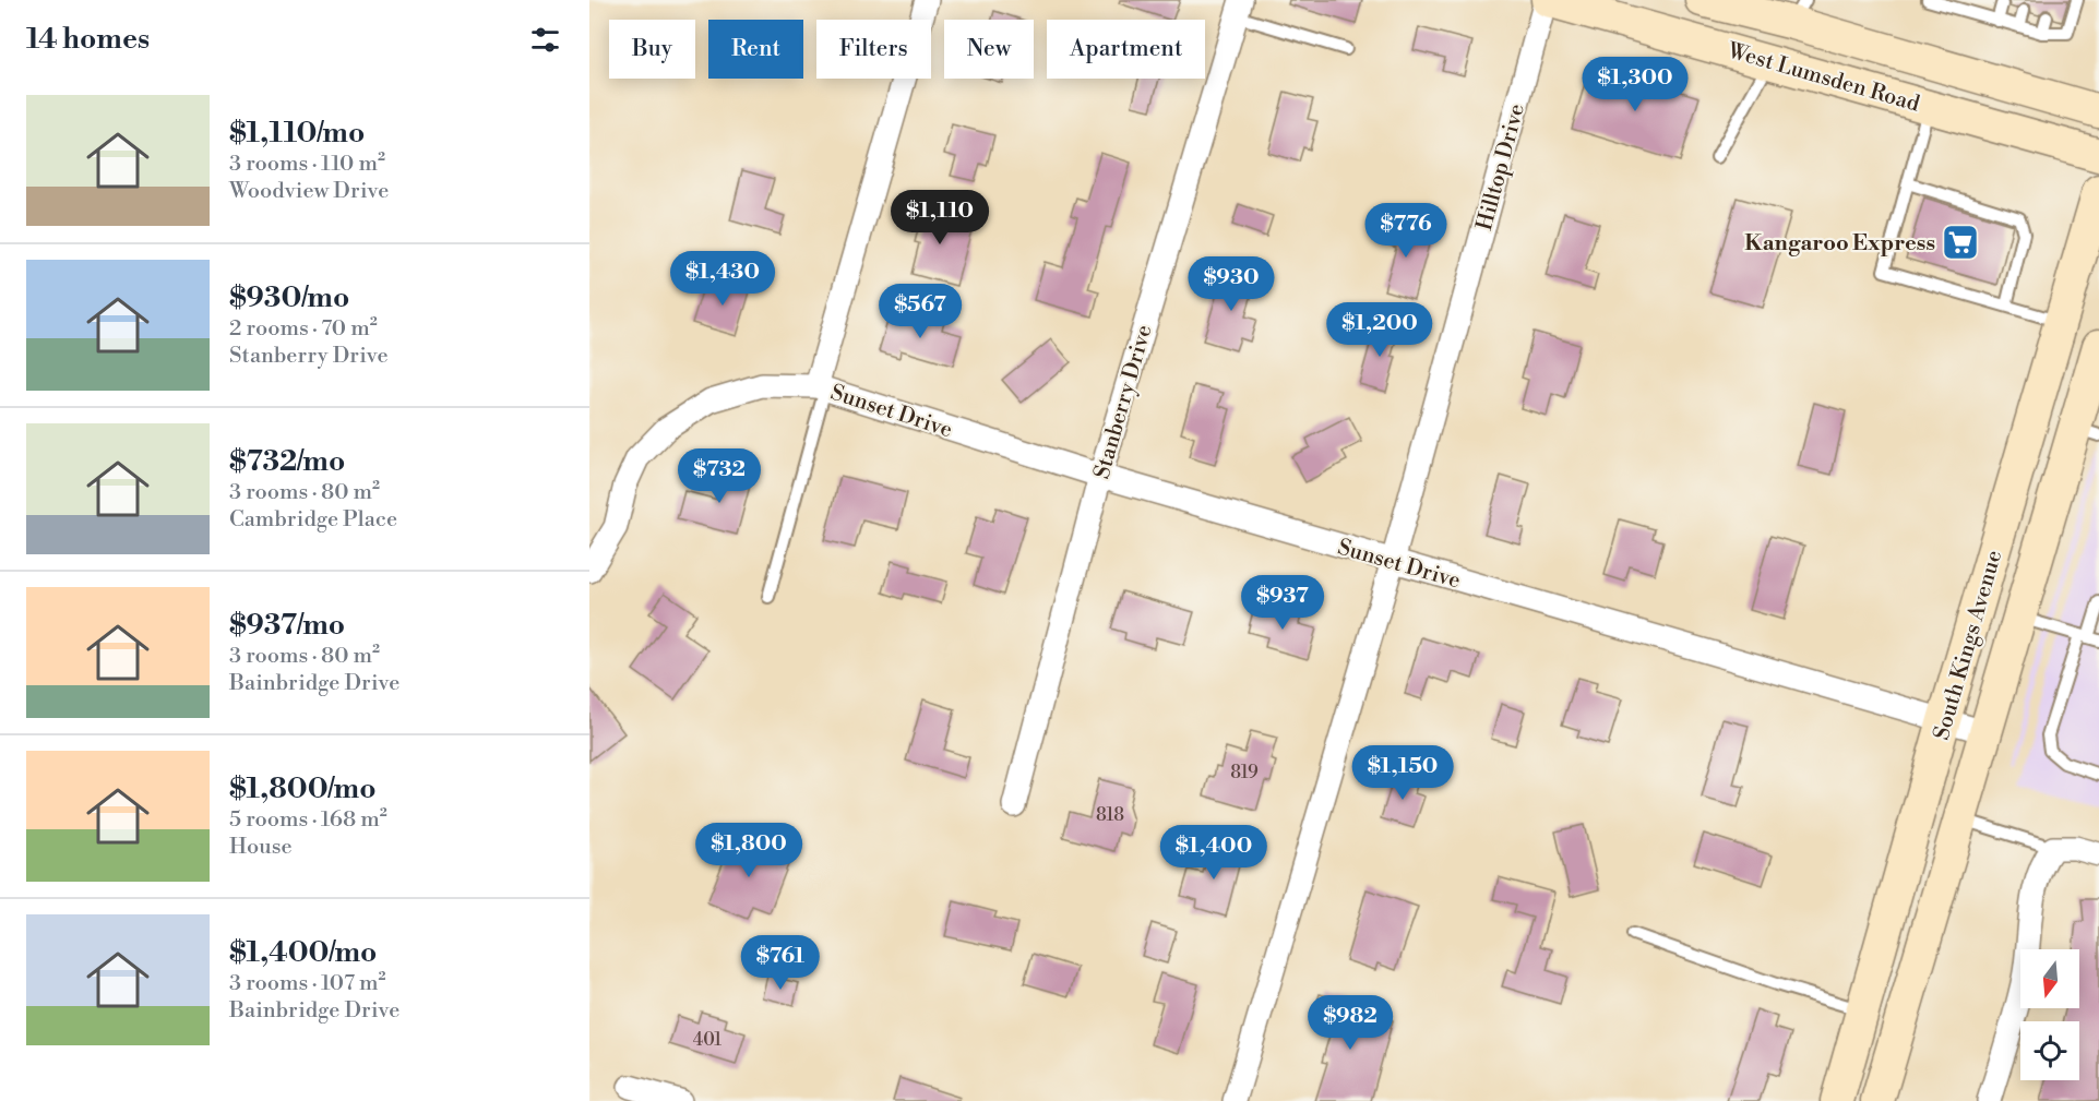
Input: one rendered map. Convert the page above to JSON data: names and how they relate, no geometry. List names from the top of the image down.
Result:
{
  "streets": {
    "main road": ["West Lumsden Road", "South Kings Avenue"],
    "street": ["Hilltop Drive", "Stanberry Drive", "Sunset Drive"]
  },
  "crossings": [
    ["West Lumsden Road", "Hilltop Drive"],
    ["Hilltop Drive", "Sunset Drive"],
    ["Stanberry Drive", "Sunset Drive"],
    ["Sunset Drive", "South Kings Avenue"]
  ],
  "places": {
    "supermarket": ["Kangaroo Express"]
  },
  "house_numbers": ["819", "818", "401"],
  "north": "bottom",
  "page": {
    "heading": "14 homes",
    "chip": [
      "Buy",
      "Rent",
      "Filters",
      "New",
      "Apartment"
    ],
    "price": [
      "$1,300",
      "$1,110",
      "$776",
      "$1,430",
      "$930",
      "$567",
      "$1,200",
      "$732",
      "$937",
      "$1,150",
      "$1,800",
      "$1,400",
      "$761",
      "$982"
    ],
    "list": [
      {
        "name": "$1,110/mo",
        "note": "3 rooms · 110 m² · Woodview Drive"
      },
      {
        "name": "$930/mo",
        "note": "2 rooms · 70 m² · Stanberry Drive"
      },
      {
        "name": "$732/mo",
        "note": "3 rooms · 80 m² · Cambridge Place"
      },
      {
        "name": "$937/mo",
        "note": "3 rooms · 80 m² · Bainbridge Drive"
      },
      {
        "name": "$1,800/mo",
        "note": "5 rooms · 168 m² · House"
      },
      {
        "name": "$1,400/mo",
        "note": "3 rooms · 107 m² · Bainbridge Drive"
      }
    ]
  }
}
